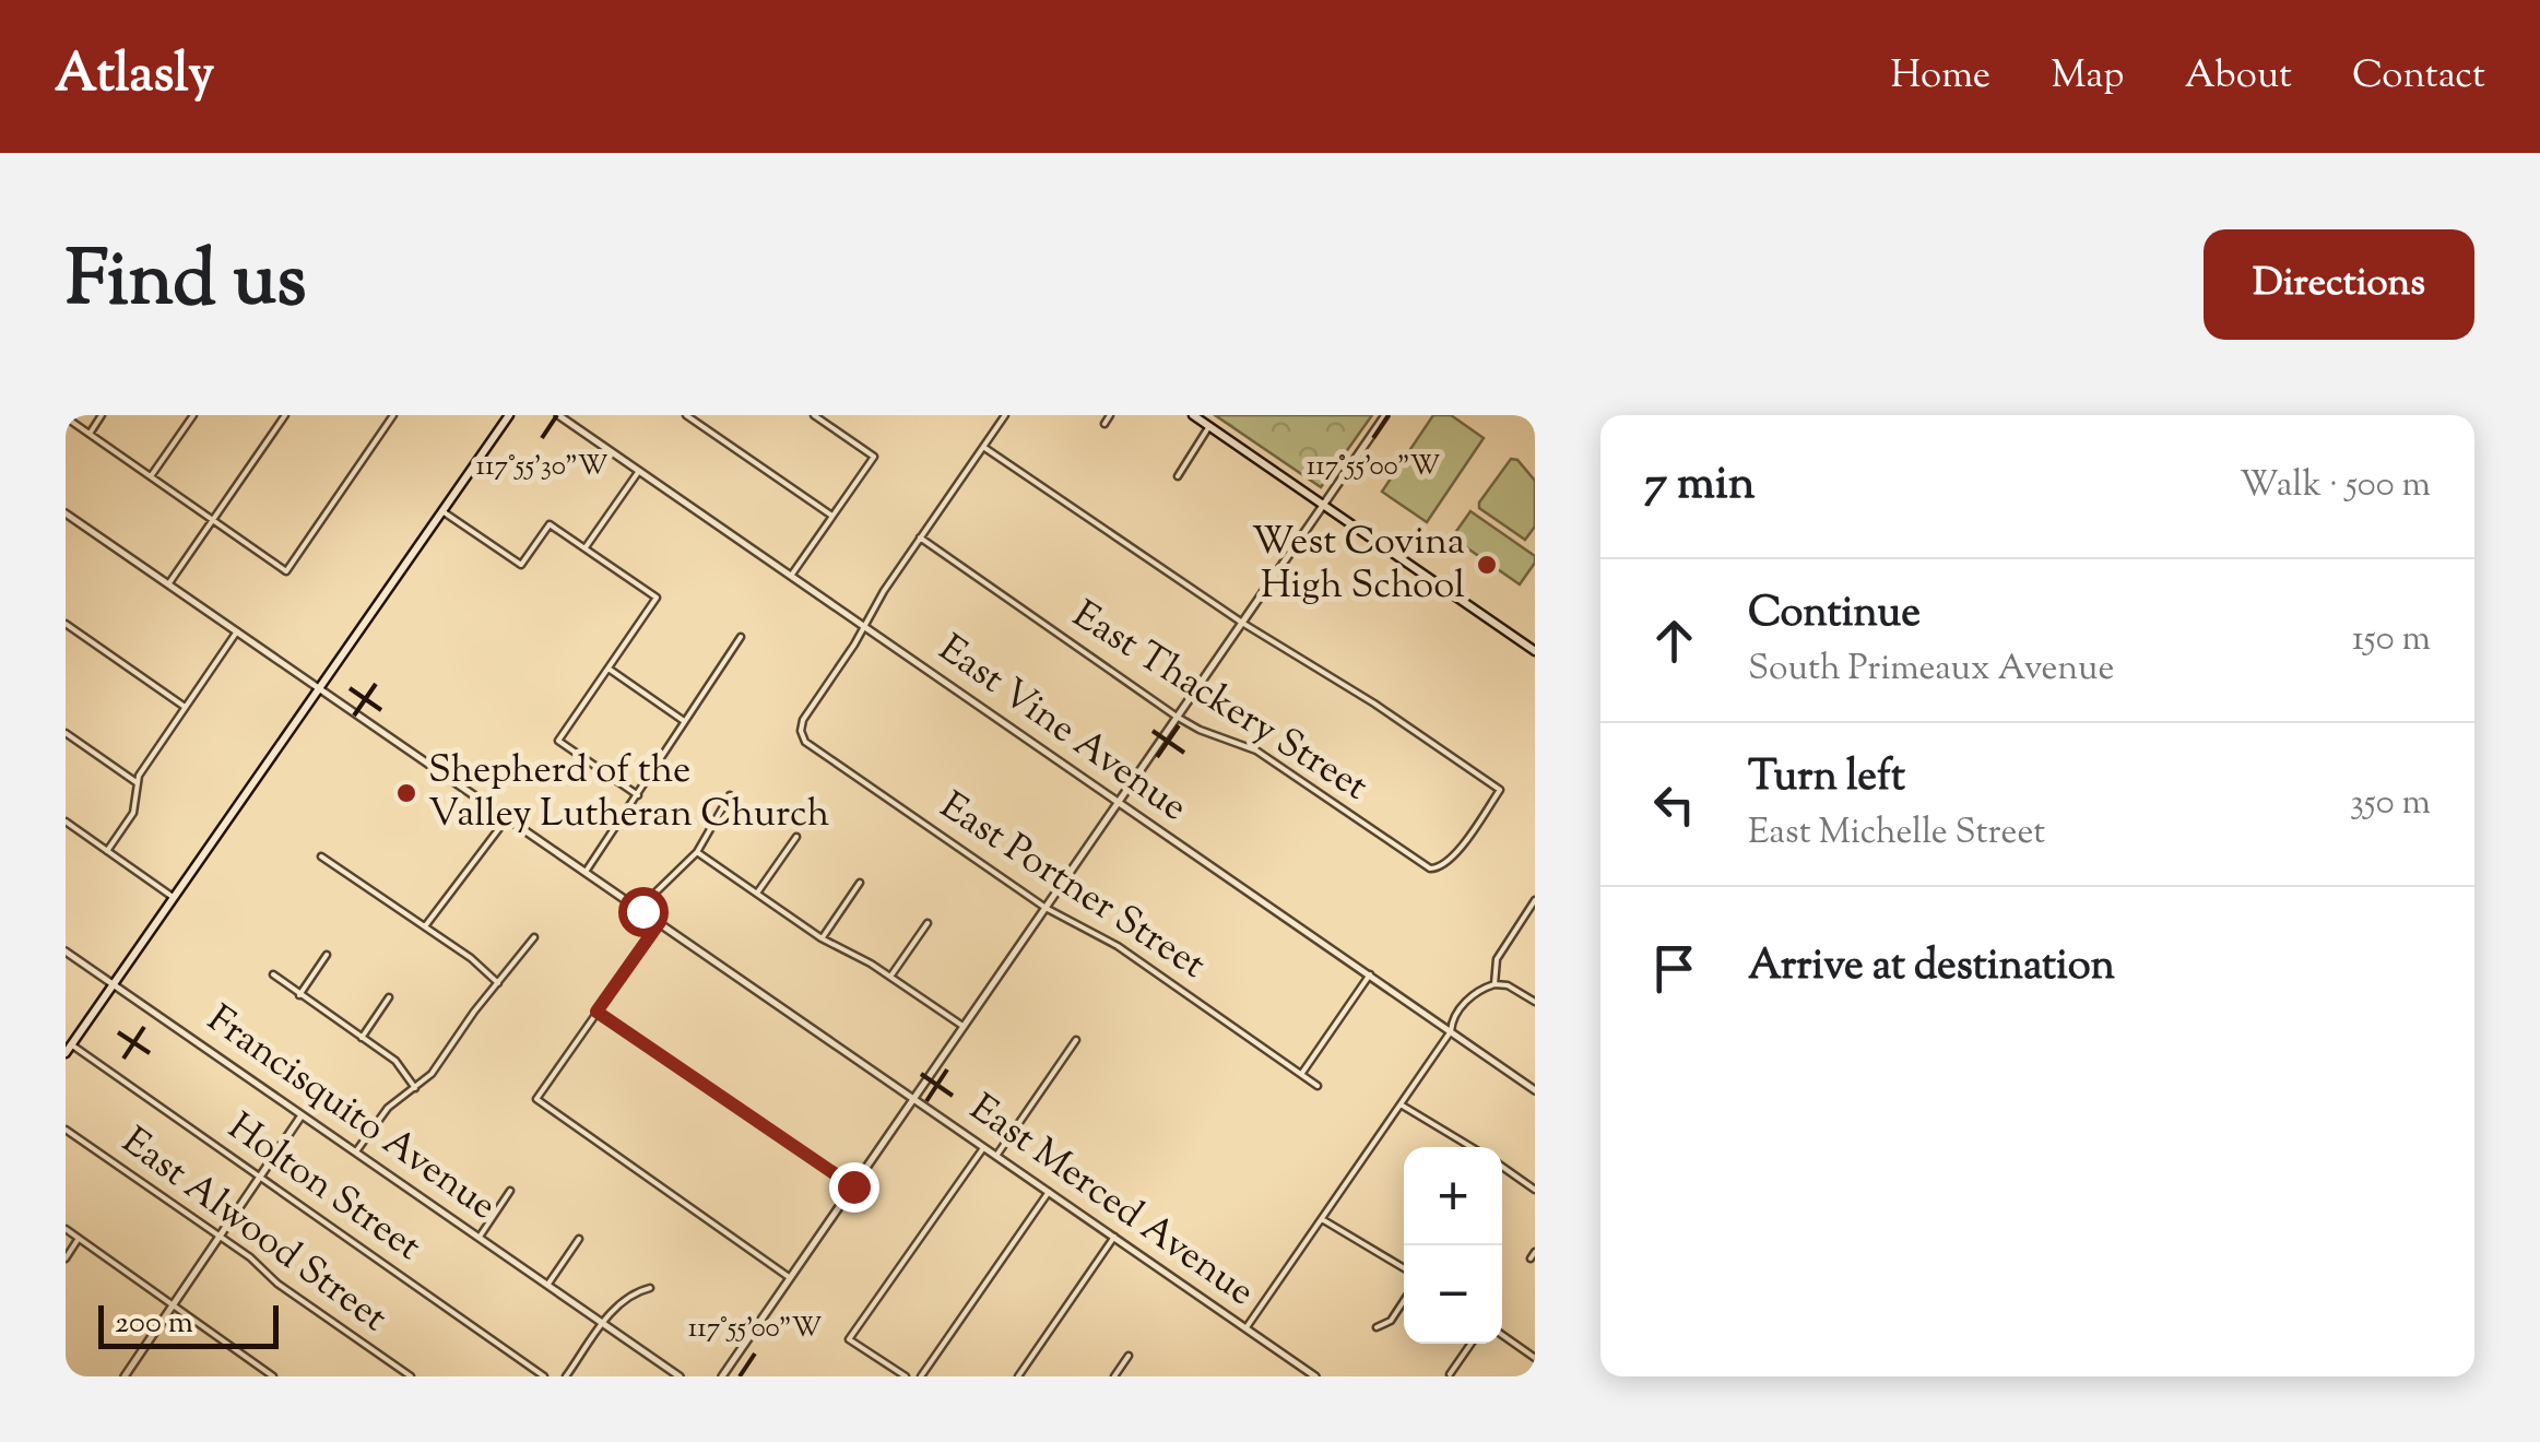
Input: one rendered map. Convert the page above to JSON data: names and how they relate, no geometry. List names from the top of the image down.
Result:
{
  "streets": {
    "street": [
      "East Thackery Street",
      "East Vine Avenue",
      "East Portner Street",
      "Francisquito Avenue",
      "Holton Street",
      "East Merced Avenue",
      "East Alwood Street"
    ]
  },
  "crossings": [
    ["East Vine Avenue", "East Portner Street"]
  ],
  "places": ["West Covina High School", "Shepherd of the Valley Lutheran Church"],
  "scale_bar": "200 m",
  "page": {
    "header": "Atlasly",
    "nav": [
      "Home",
      "Map",
      "About",
      "Contact"
    ],
    "title": "Find us",
    "buttons": "Directions",
    "heading": ["7 min", "Walk · 500 m"],
    "list": [
      ["Continue", "South Primeaux Avenue", "150 m"],
      ["Turn left", "East Michelle Street", "350 m"],
      "Arrive at destination"
    ],
    "map_buttons": ["+", "−"],
    "scale": "200 m"
  },
  "coordinates": ["117°55'30\"W", "117°55'00\"W"]
}
